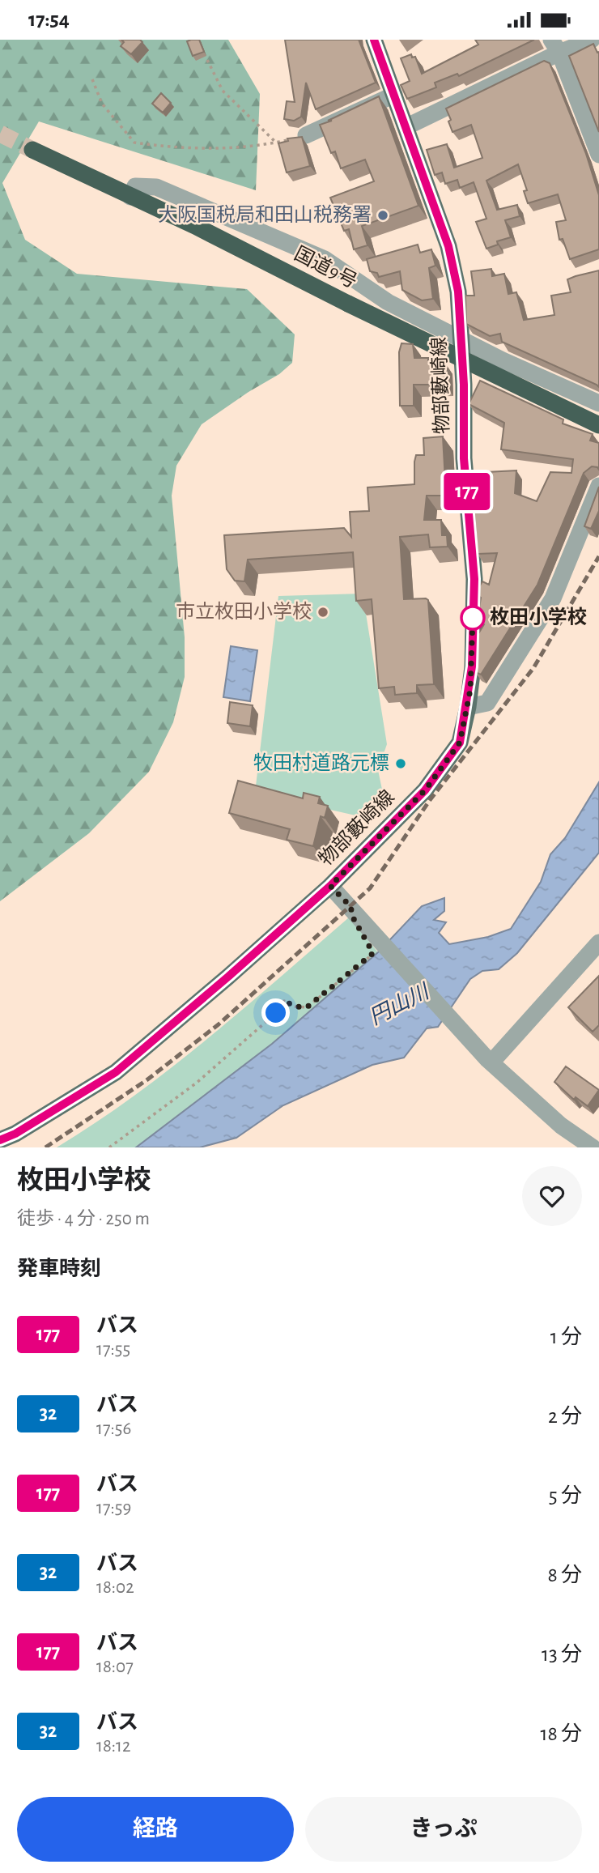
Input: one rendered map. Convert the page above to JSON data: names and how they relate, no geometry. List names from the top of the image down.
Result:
{
  "streets": {
    "highway": ["国道9号"],
    "main road": ["物部藪崎線"]
  },
  "water": ["円山川"],
  "places": [
    "大阪国税局和田山税務署",
    "市立枚田小学校",
    "枚田小学校",
    "牧田村道路元標"
  ],
  "lines": ["bus line 177"],
  "page": {
    "status": "17:54",
    "on_map": "177",
    "heading": [
      ["枚田小学校", "徒歩 · 4 分 · 250 m"],
      "発車時刻"
    ],
    "list": [
      {
        "mark": "177",
        "name": "バス",
        "note": "17:55",
        "value": "1 分"
      },
      {
        "mark": "32",
        "name": "バス",
        "note": "17:56",
        "value": "2 分"
      },
      {
        "mark": "177",
        "name": "バス",
        "note": "17:59",
        "value": "5 分"
      },
      {
        "mark": "32",
        "name": "バス",
        "note": "18:02",
        "value": "8 分"
      },
      {
        "mark": "177",
        "name": "バス",
        "note": "18:07",
        "value": "13 分"
      },
      {
        "mark": "32",
        "name": "バス",
        "note": "18:12",
        "value": "18 分"
      }
    ],
    "buttons": ["経路", "きっぷ"]
  }
}
